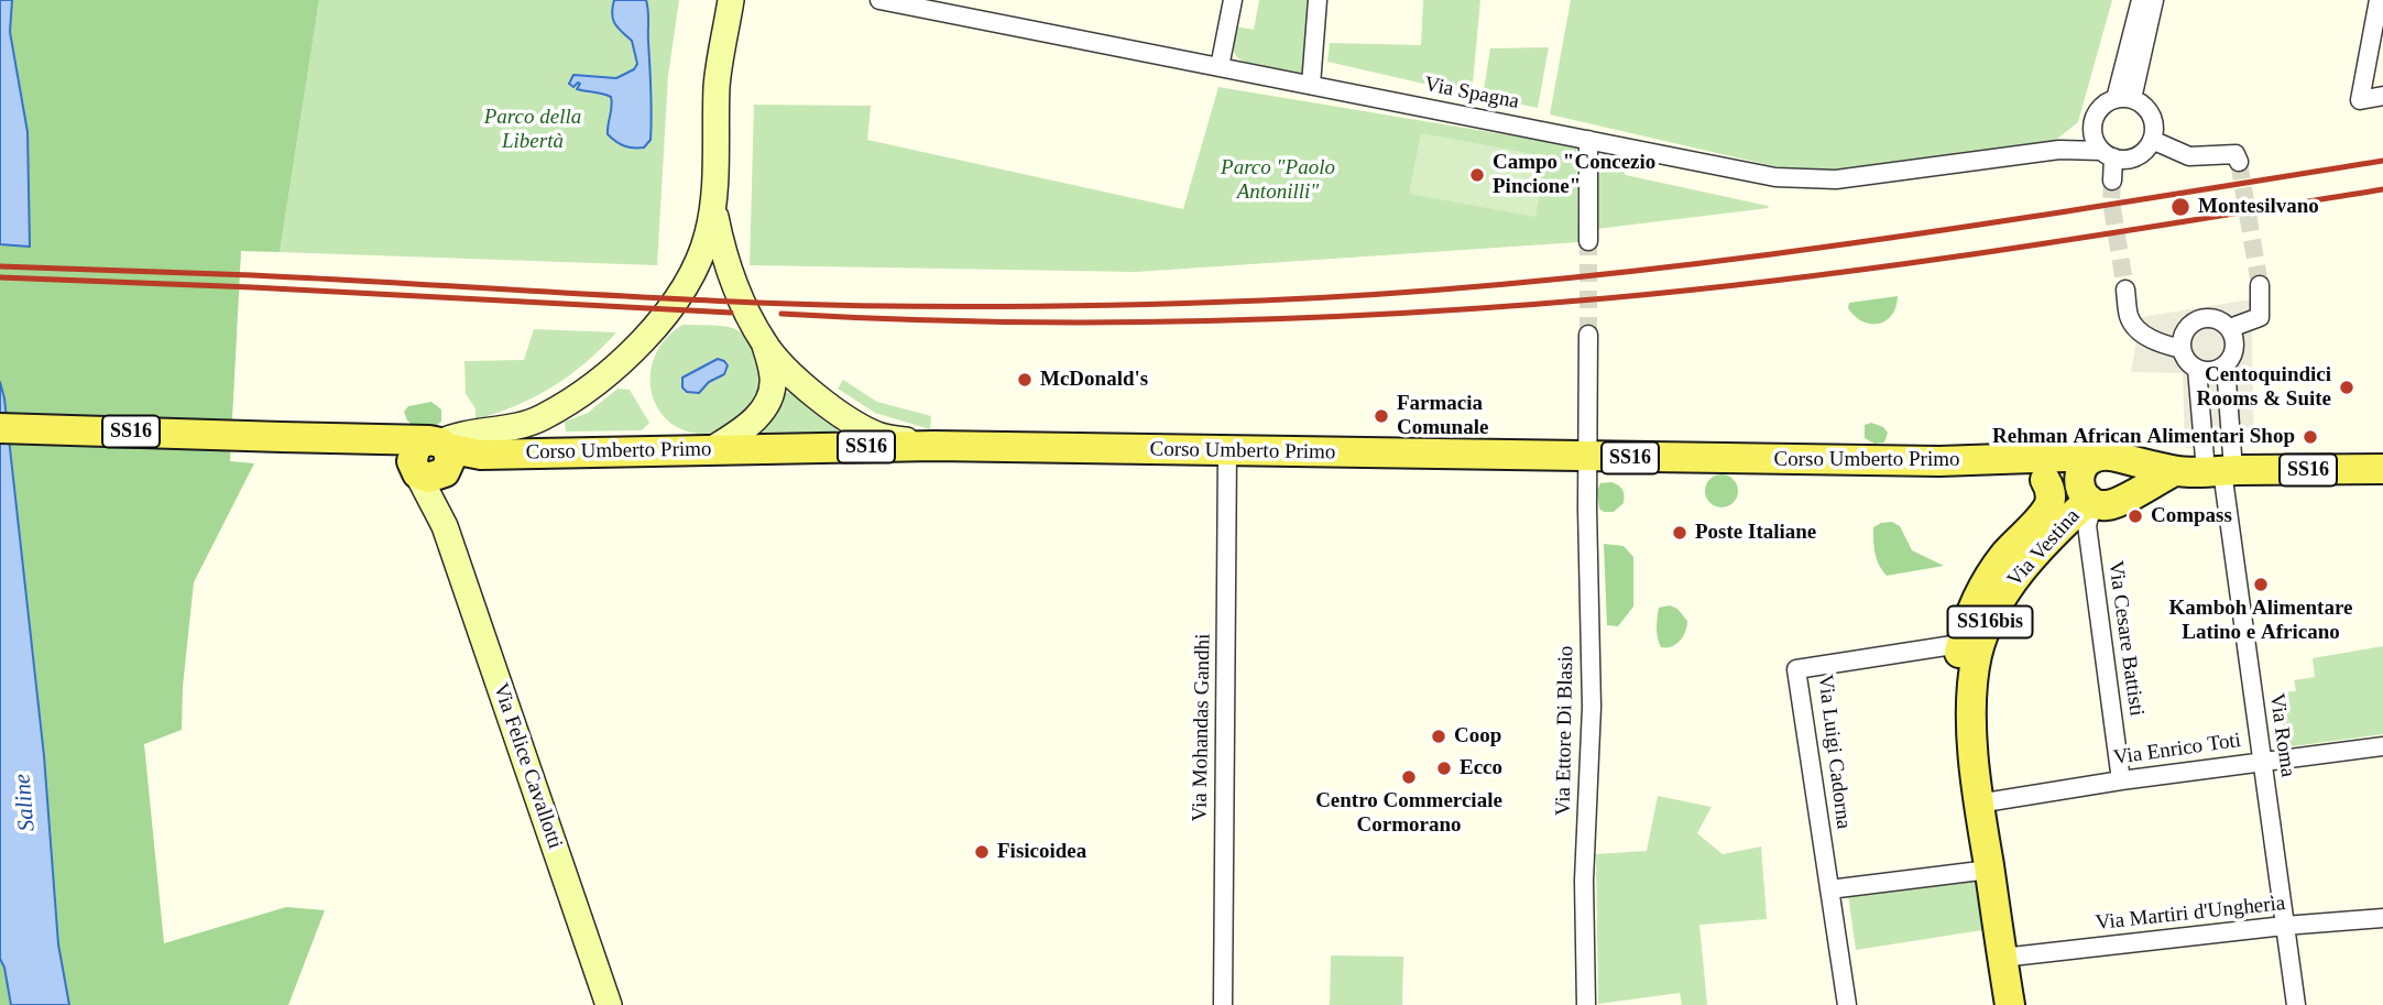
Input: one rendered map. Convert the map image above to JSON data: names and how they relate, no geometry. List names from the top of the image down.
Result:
{
  "streets": {
    "main road": [
      "SS16",
      "Corso Umberto Primo",
      "Via Vestina",
      "SS16bis"
    ],
    "street": [
      "Via Spagna",
      "Via Cesare Battisti",
      "Via Mohandas Gandhi",
      "Via Ettore Di Blasio",
      "Via Roma",
      "Via Enrico Toti",
      "Via Luigi Cadorna",
      "Via Felice Cavallotti",
      "Via Martiri d'Ungheria"
    ]
  },
  "crossings": [
    ["SS16", "Corso Umberto Primo"],
    ["SS16", "Via Vestina"],
    ["SS16", "Via Cesare Battisti"],
    ["SS16", "Via Felice Cavallotti"],
    ["Corso Umberto Primo", "Via Vestina"],
    ["Corso Umberto Primo", "Via Cesare Battisti"],
    ["Corso Umberto Primo", "Via Mohandas Gandhi"],
    ["Corso Umberto Primo", "Via Ettore Di Blasio"],
    ["Corso Umberto Primo", "Via Roma"],
    ["Corso Umberto Primo", "Via Felice Cavallotti"],
    ["Via Vestina", "Via Cesare Battisti"],
    ["Via Vestina", "Via Enrico Toti"],
    ["Via Vestina", "Via Luigi Cadorna"],
    ["Via Vestina", "Via Martiri d'Ungheria"],
    ["Via Cesare Battisti", "Via Enrico Toti"],
    ["Via Roma", "Via Enrico Toti"],
    ["Via Roma", "Via Martiri d'Ungheria"]
  ],
  "water": ["Saline"],
  "parks": ["Parco della Libertà", "Parco \"Paolo Antonilli\""],
  "places": [
    "Campo \"Concezio Pincione\"",
    "Montesilvano",
    "McDonald's",
    "Centoquindici Rooms & Suite",
    "Farmacia Comunale",
    "Rehman African Alimentari Shop",
    "Compass",
    "Poste Italiane",
    "Kamboh Alimentare Latino e Africano",
    "Coop",
    "Ecco",
    "Centro Commerciale Cormorano",
    "Fisicoidea"
  ]
}
